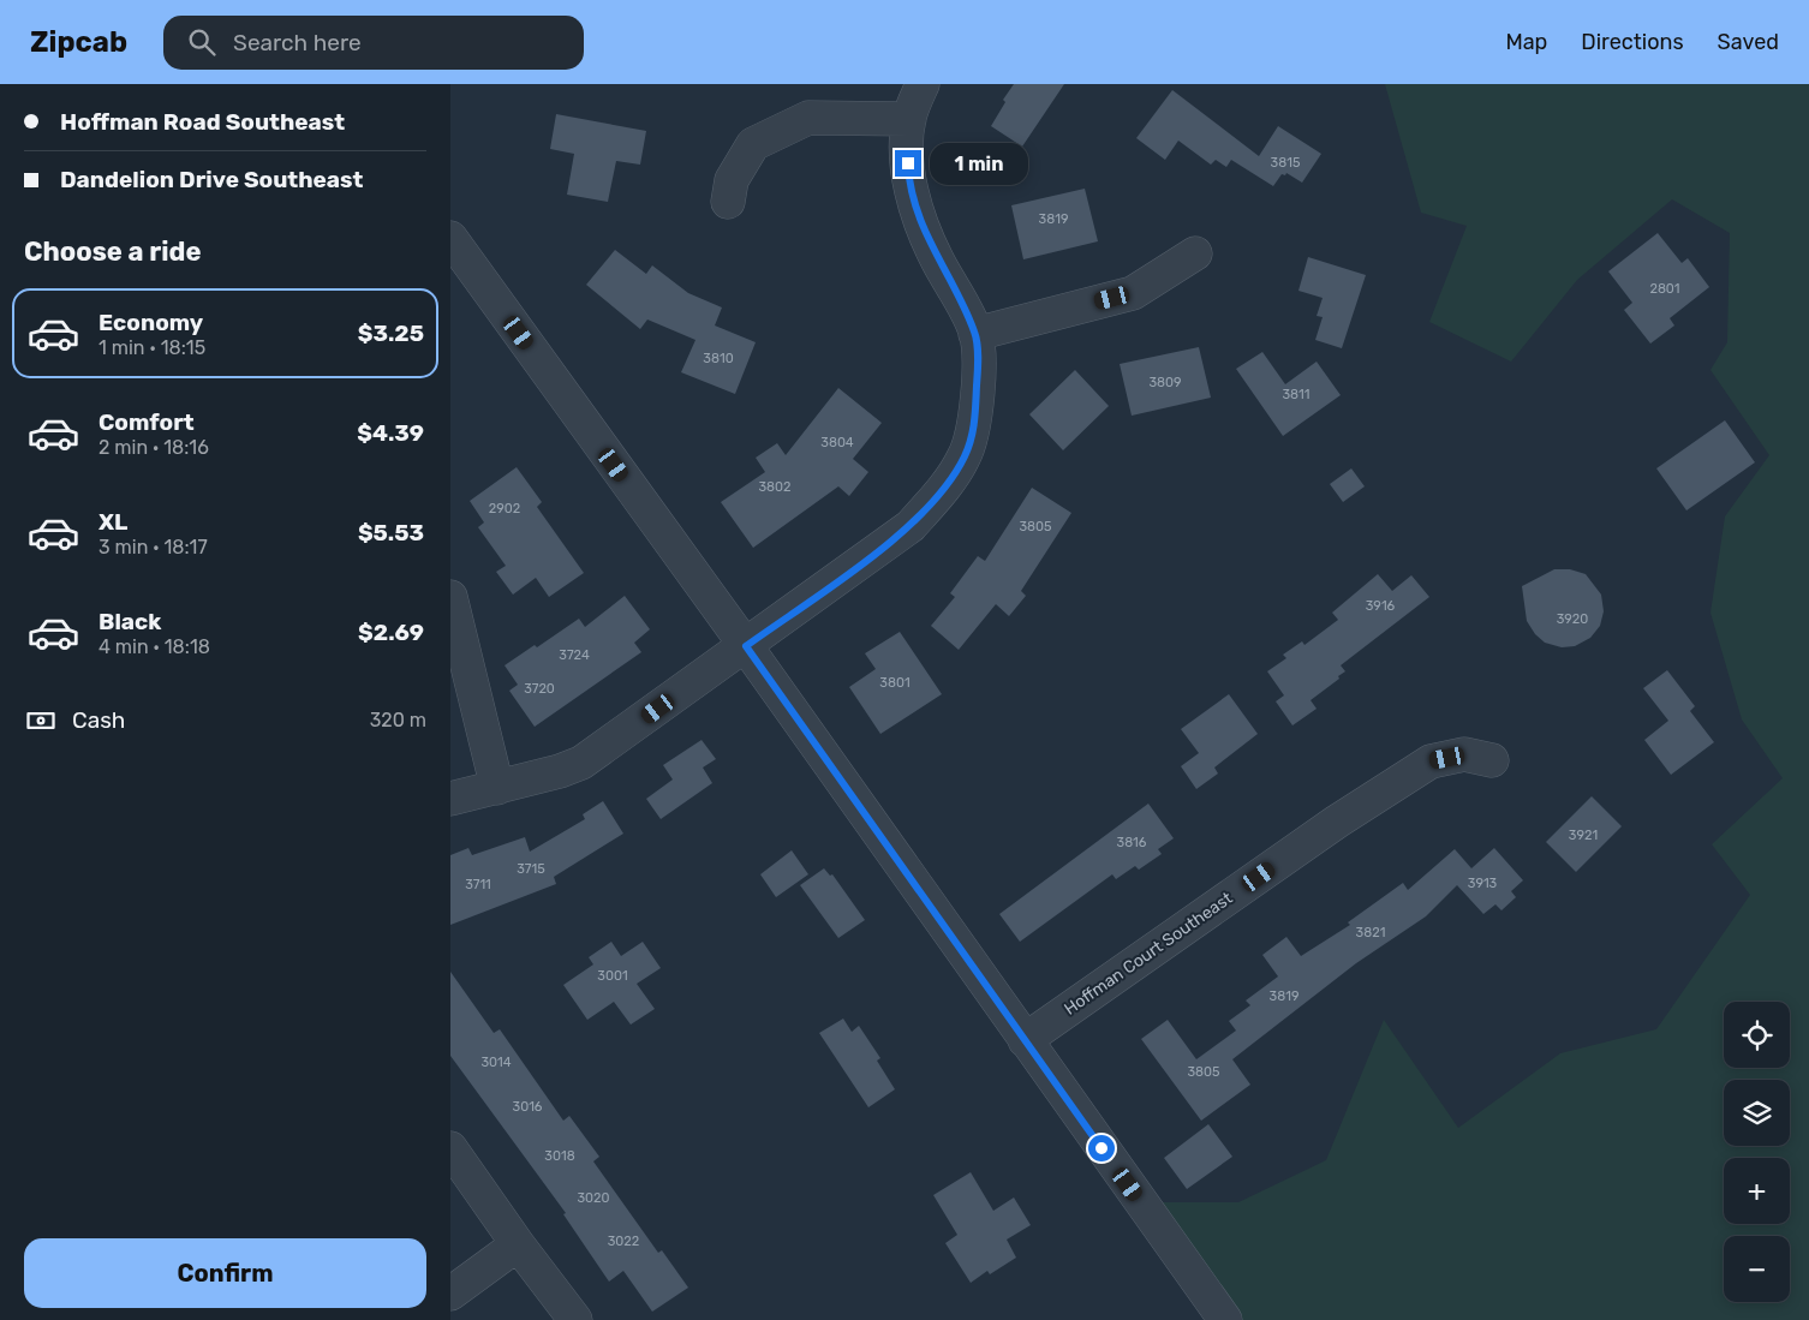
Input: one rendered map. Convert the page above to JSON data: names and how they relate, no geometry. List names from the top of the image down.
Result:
{
  "streets": {
    "street": ["Hoffman Court Southeast"]
  },
  "house_numbers": [
    "3815",
    "3819",
    "2801",
    "3810",
    "3809",
    "3811",
    "3804",
    "3802",
    "2902",
    "3805",
    "3916",
    "3920",
    "3724",
    "3801",
    "3720",
    "3921",
    "3816",
    "3715",
    "3913",
    "3711",
    "3821",
    "3001",
    "3819",
    "3014",
    "3805",
    "3016",
    "3018",
    "3020",
    "3022"
  ],
  "page": {
    "header": "Zipcab",
    "search": "Search here",
    "nav": ["Map", "Directions", "Saved"],
    "banner": ["Hoffman Road Southeast", "Dandelion Drive Southeast"],
    "bubble": "1 min",
    "heading": "Choose a ride",
    "list": [
      {
        "name": "Economy",
        "note": "1 min · 18:15",
        "value": "$3.25"
      },
      {
        "name": "Comfort",
        "note": "2 min · 18:16",
        "value": "$4.39"
      },
      {
        "name": "XL",
        "note": "3 min · 18:17",
        "value": "$5.53"
      },
      {
        "name": "Black",
        "note": "4 min · 18:18",
        "value": "$2.69"
      }
    ],
    "pay": ["Cash", "320 m"],
    "map_buttons": ["+", "−"],
    "buttons": "Confirm"
  }
}
